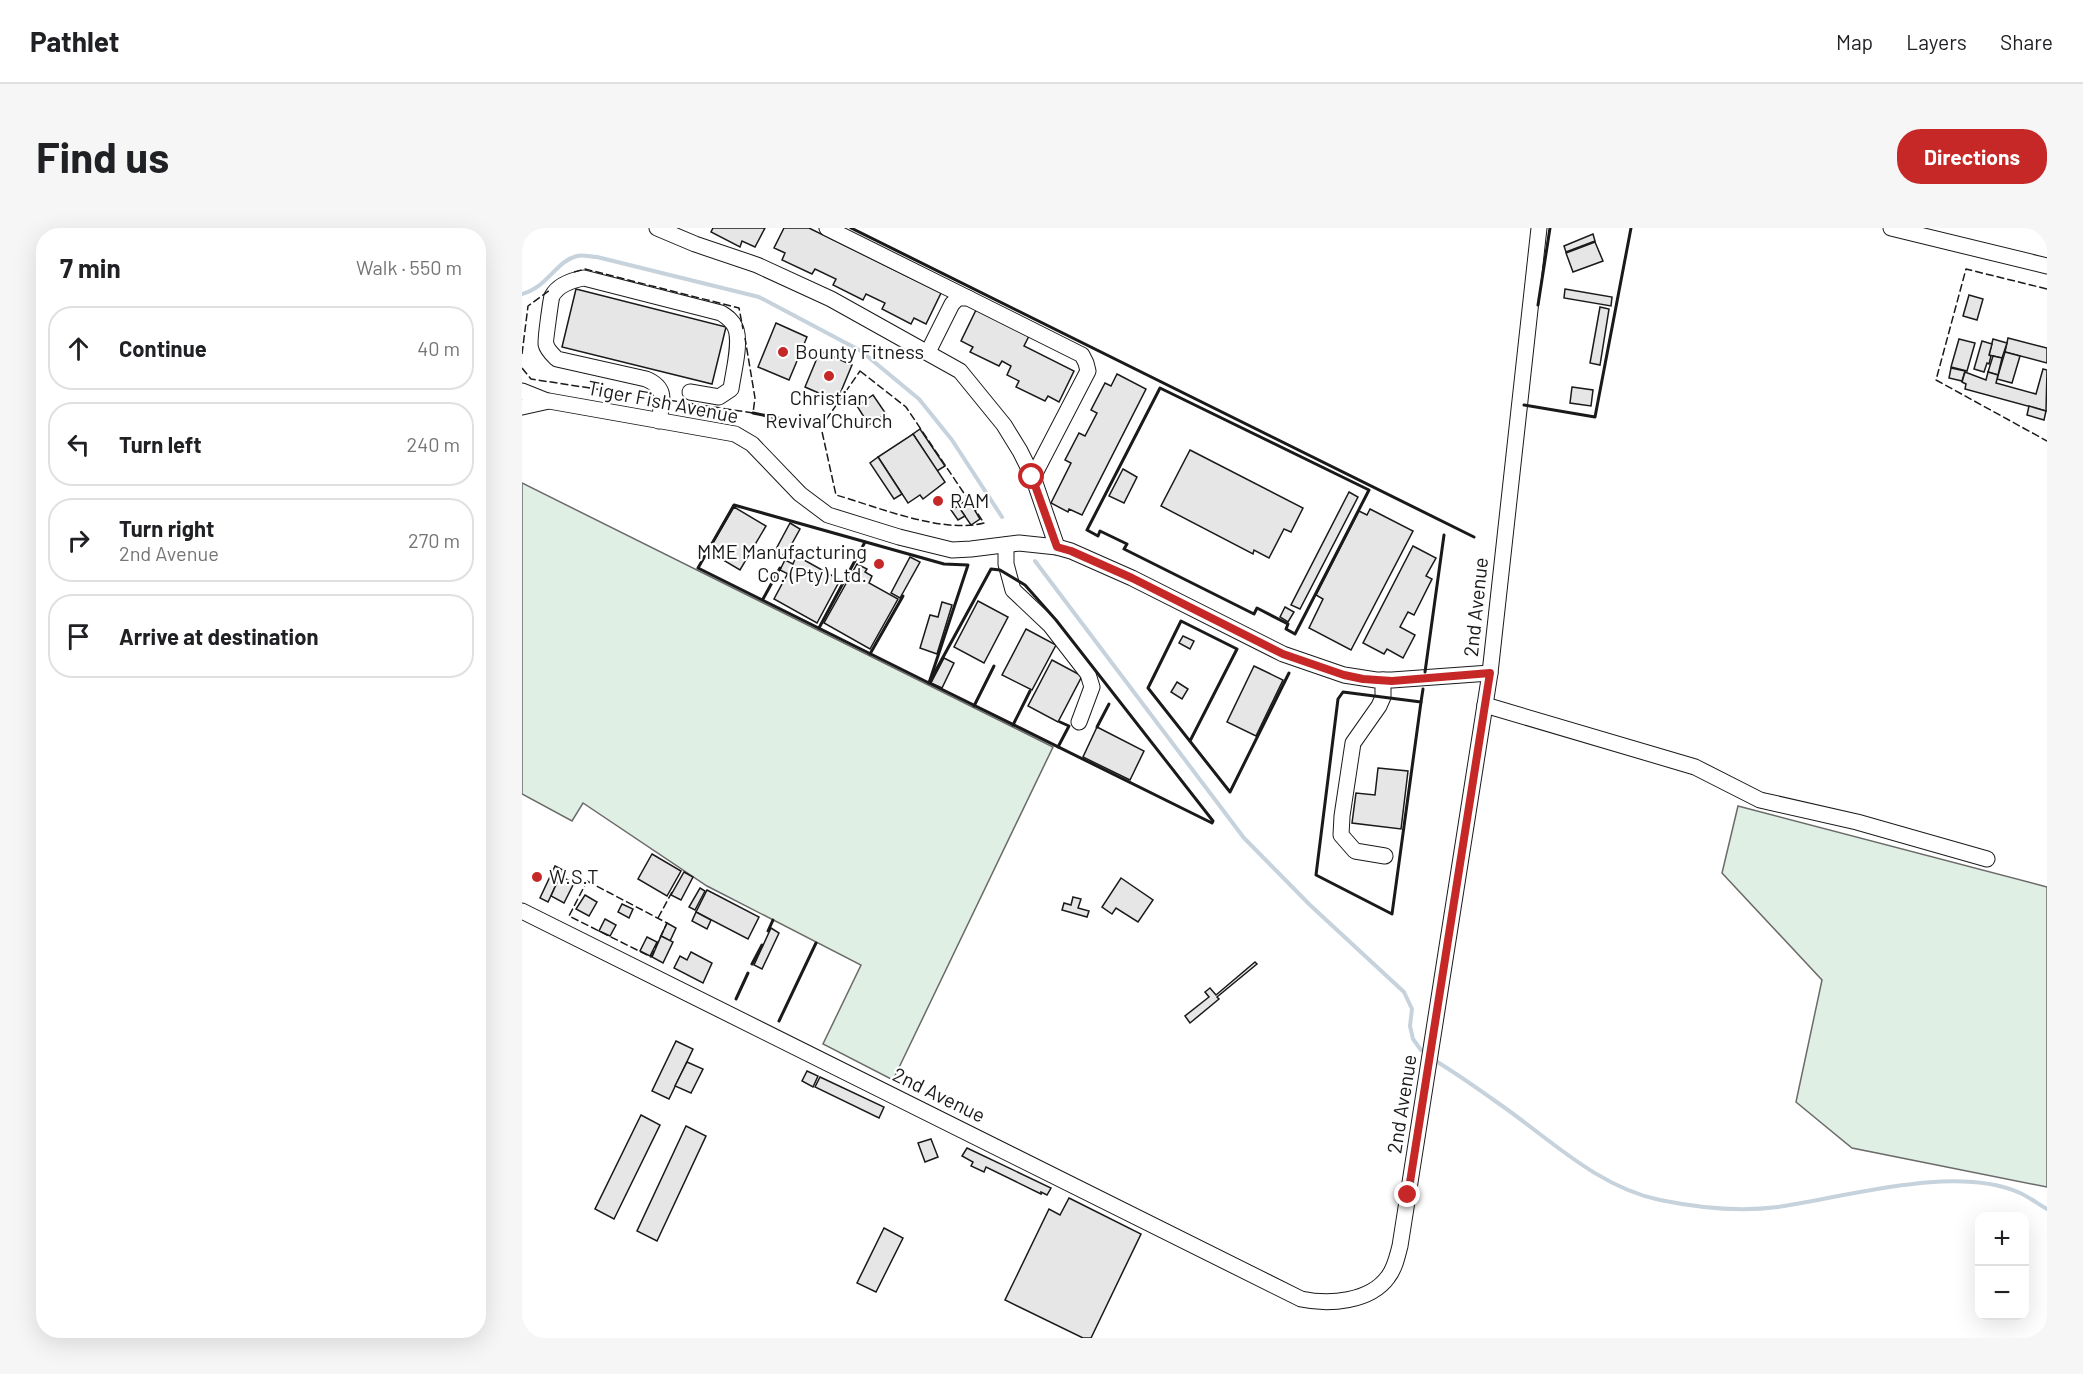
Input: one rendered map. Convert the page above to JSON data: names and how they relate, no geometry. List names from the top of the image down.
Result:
{
  "streets": {
    "street": ["Tiger Fish Avenue", "2nd Avenue"]
  },
  "crossings": [
    ["Tiger Fish Avenue", "2nd Avenue"]
  ],
  "places": [
    "Bounty Fitness",
    "Christian Revival Church",
    "RAM",
    "MME Manufacturing Co. (Pty) Ltd.",
    "W.S.T"
  ],
  "page": {
    "header": "Pathlet",
    "nav": ["Map", "Layers", "Share"],
    "buttons": "Directions",
    "title": "Find us",
    "heading": ["7 min", "Walk · 550 m"],
    "list": [
      ["Continue", "40 m"],
      ["Turn left", "240 m"],
      ["Turn right", "2nd Avenue", "270 m"],
      "Arrive at destination"
    ],
    "map_buttons": ["+", "−"]
  }
}
